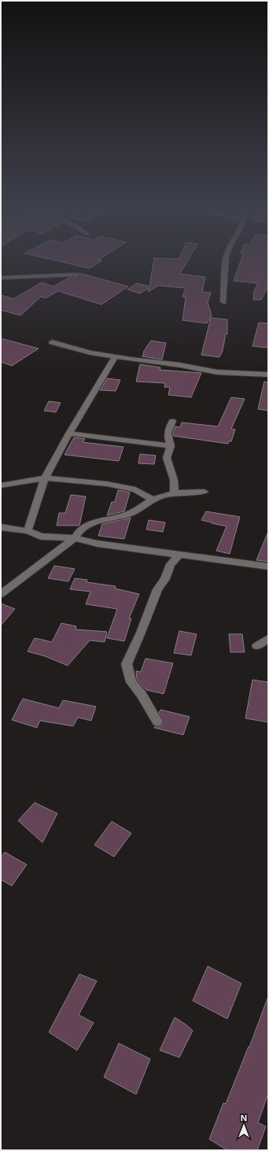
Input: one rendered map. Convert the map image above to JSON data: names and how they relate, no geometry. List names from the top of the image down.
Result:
{
  "north": "top"
}
